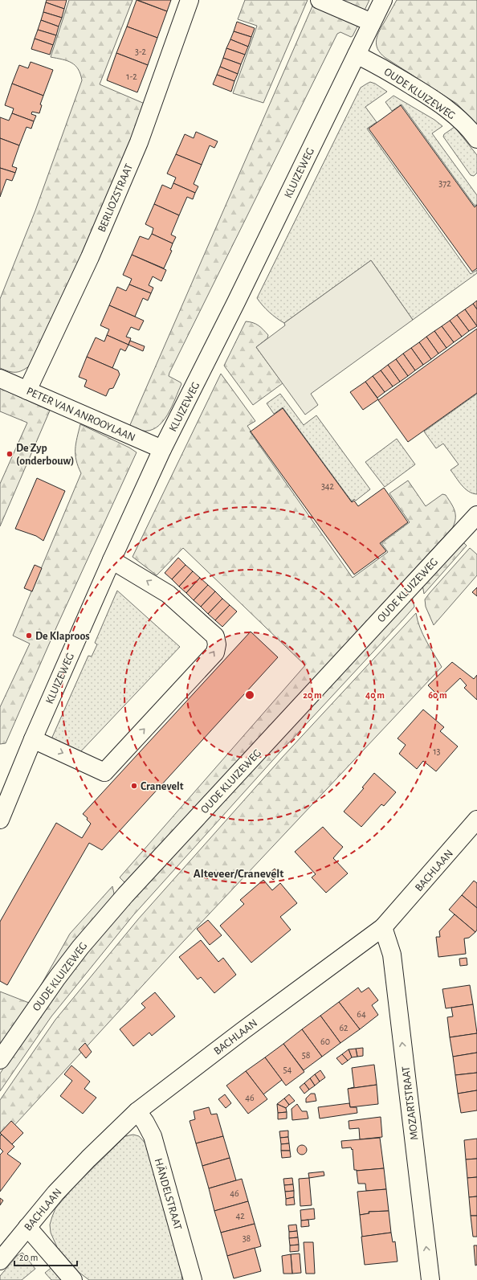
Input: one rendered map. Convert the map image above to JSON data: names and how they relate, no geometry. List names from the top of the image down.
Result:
{
  "streets": {
    "street": [
      "OUDE KLUIZEWEG",
      "KLUIZEWEG",
      "BERLIOZSTRAAT",
      "PETER VAN ANROOYLAAN",
      "BACHLAAN",
      "MOZARTSTRAAT",
      "HÄNDELSTRAAT"
    ]
  },
  "crossings": [
    ["OUDE KLUIZEWEG", "KLUIZEWEG"],
    ["KLUIZEWEG", "PETER VAN ANROOYLAAN"],
    ["BERLIOZSTRAAT", "PETER VAN ANROOYLAAN"],
    ["BACHLAAN", "MOZARTSTRAAT"],
    ["BACHLAAN", "HÄNDELSTRAAT"]
  ],
  "one_way": ["MOZARTSTRAAT"],
  "districts": ["Alteveer/Cranevelt"],
  "places": ["De Zyp (onderbouw)", "De Klaproos", "Cranevelt"],
  "house_numbers": [
    "3-2",
    "1-2",
    "372",
    "342",
    "13",
    "64",
    "62",
    "60",
    "58",
    "54",
    "46",
    "46",
    "42",
    "38"
  ],
  "scale_bar": "20 m",
  "rings": ["20 m", "40 m", "60 m"]
}
